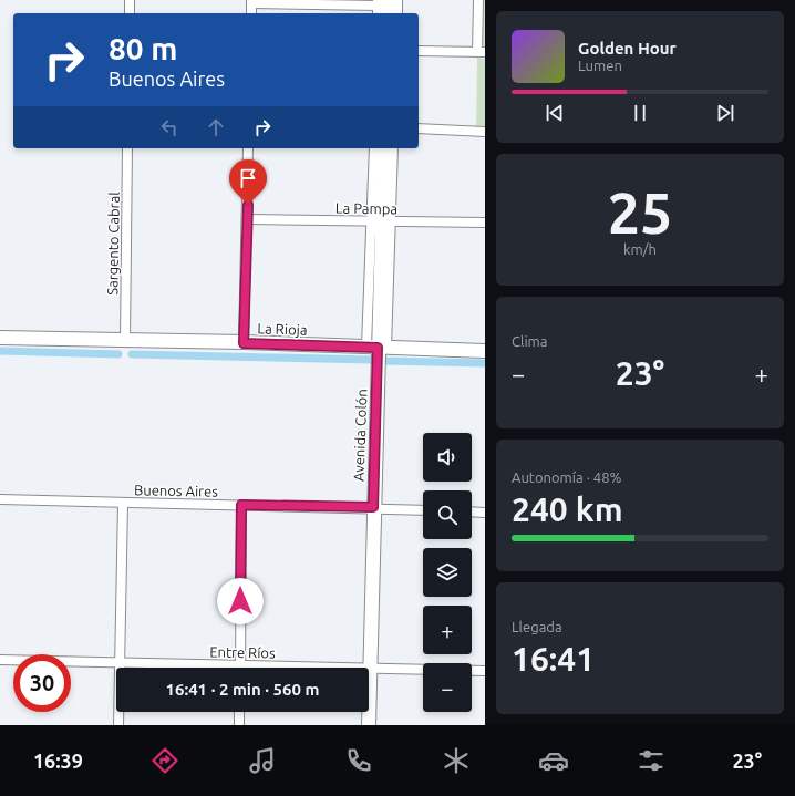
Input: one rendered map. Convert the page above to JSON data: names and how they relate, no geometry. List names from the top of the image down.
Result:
{
  "streets": {
    "main road": ["La Rioja", "Avenida Colón"],
    "street": [
      "La Pampa",
      "Sargento Cabral",
      "Buenos Aires",
      "Entre Ríos"
    ]
  },
  "crossings": [
    ["La Pampa", "Avenida Colón"],
    ["Sargento Cabral", "La Rioja"],
    ["La Rioja", "Avenida Colón"],
    ["Avenida Colón", "Buenos Aires"],
    ["Avenida Colón", "Entre Ríos"]
  ],
  "page": {
    "turn": ["80 m", "Buenos Aires"],
    "song": ["Golden Hour", "Lumen"],
    "tile": [
      ["25", "km/h"],
      "Clima",
      ["Autonomía · 48%", "240 km"],
      ["Llegada", "16:41"]
    ],
    "heat": ["−", "23°", "+"],
    "map_buttons": ["+", "−"],
    "limit": "30",
    "trip": "16:41 · 2 min · 560 m",
    "tabs": ["16:39", "23°"]
  }
}
